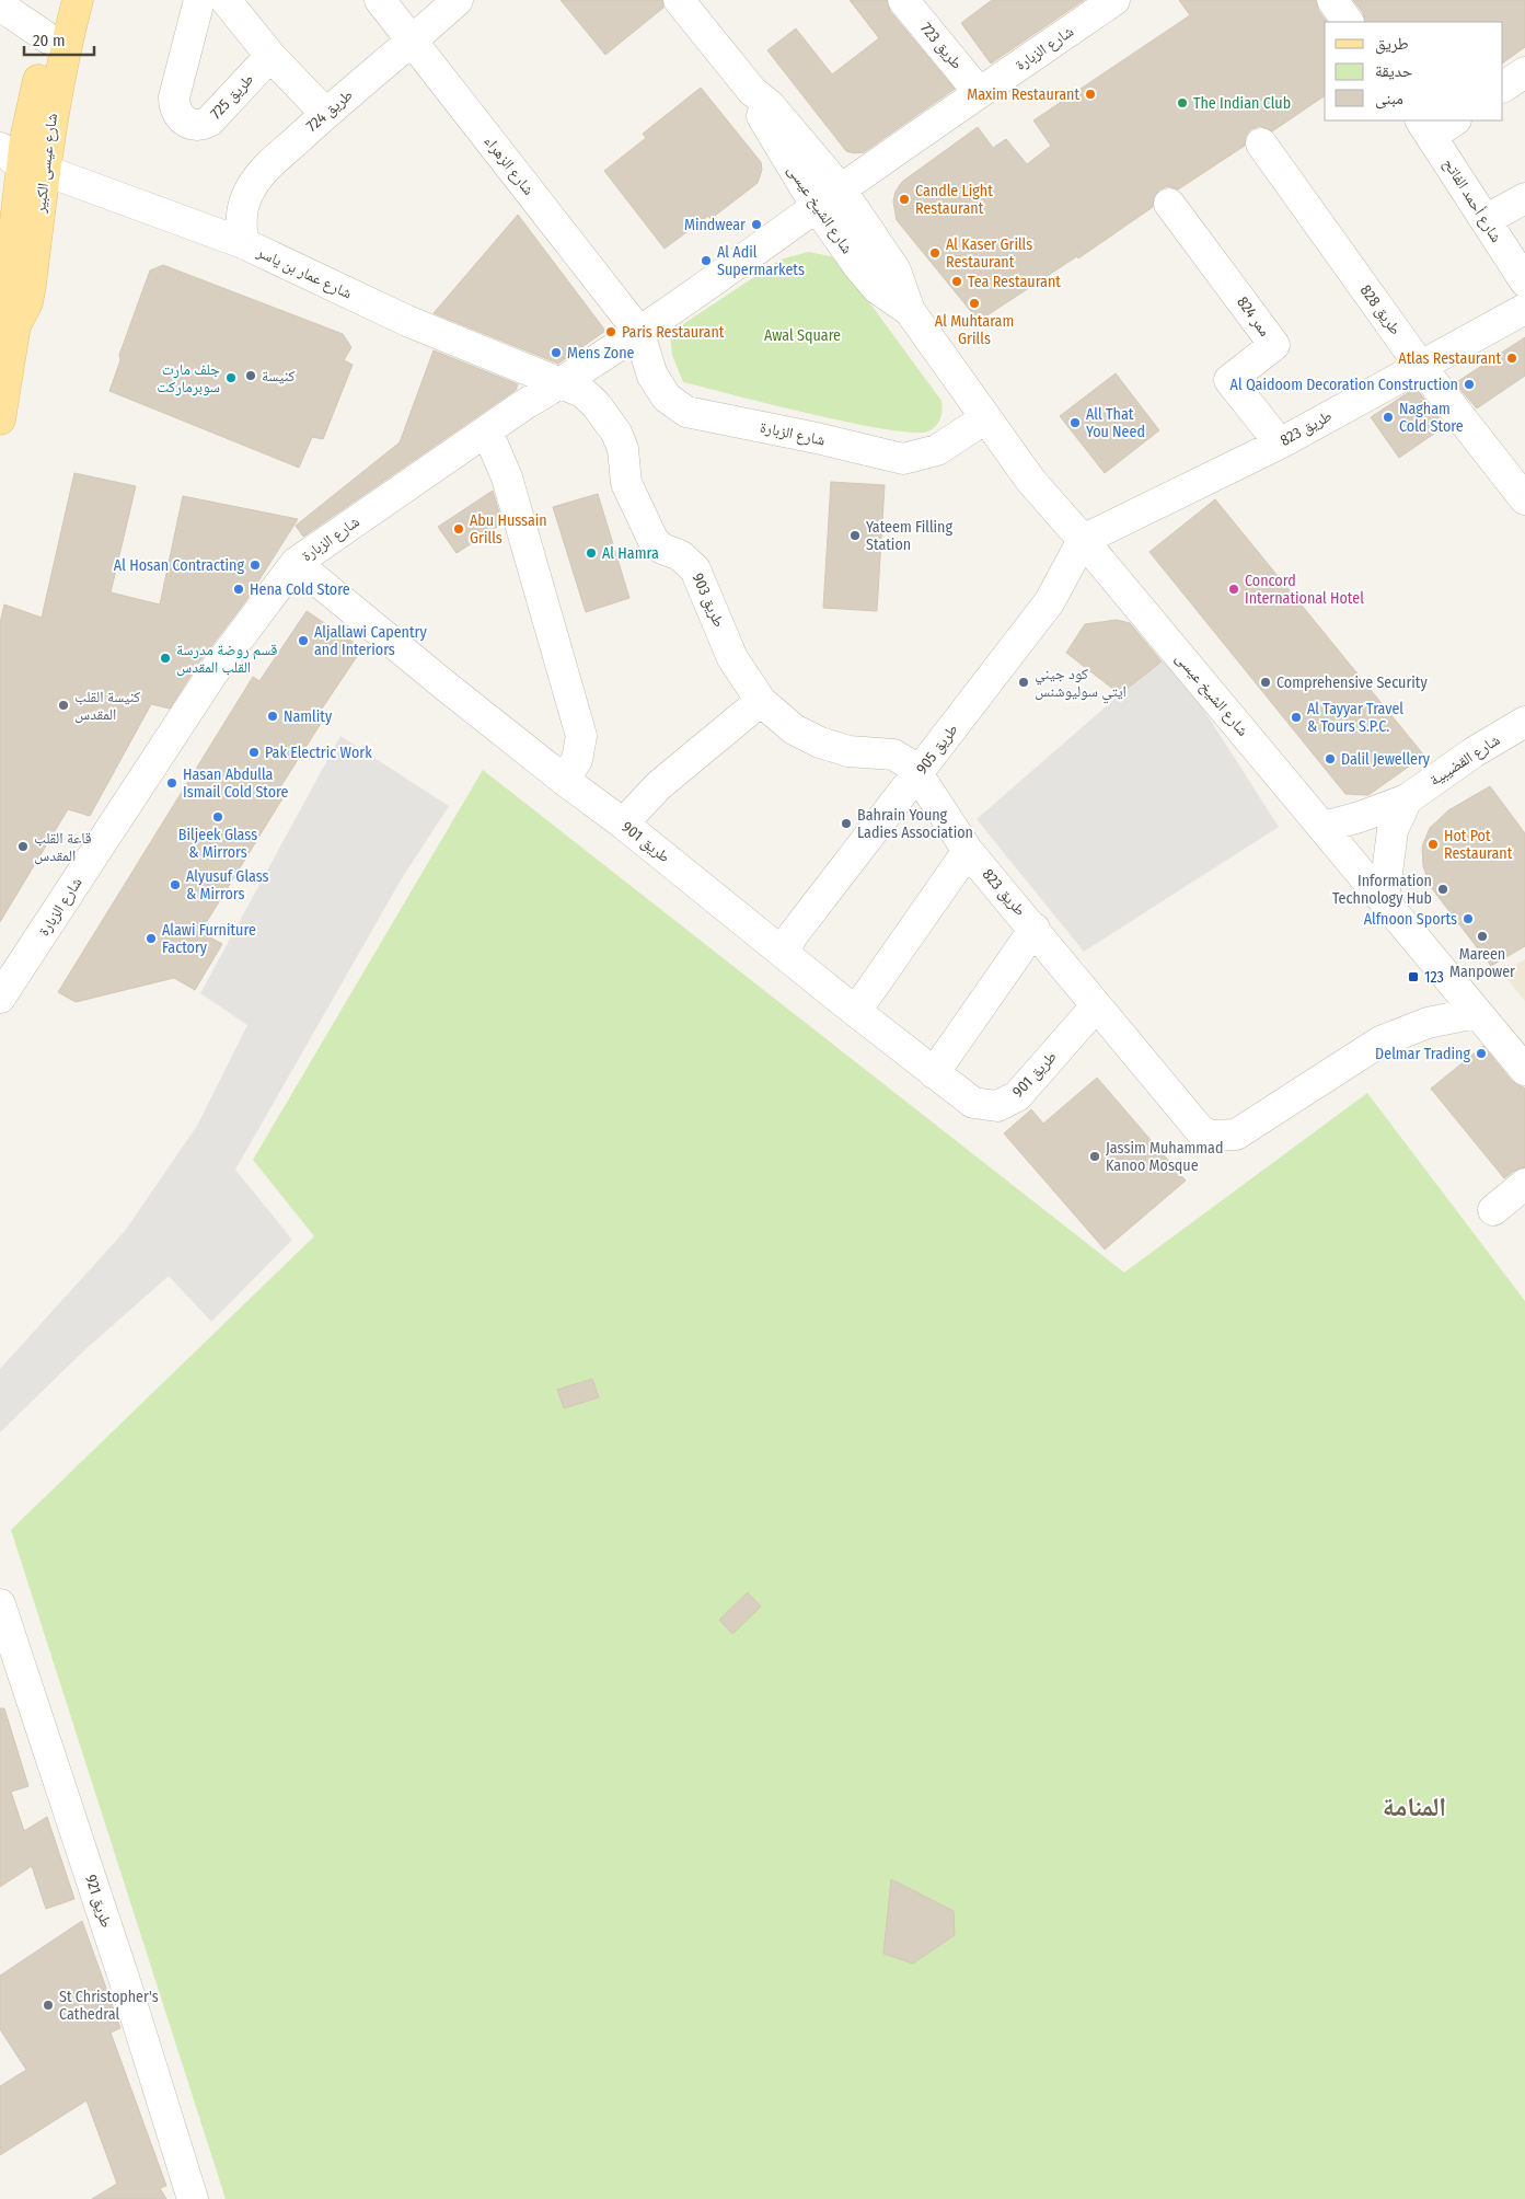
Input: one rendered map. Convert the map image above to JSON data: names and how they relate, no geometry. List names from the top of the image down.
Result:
{
  "streets": {
    "main road": ["شارع عيسى الكبير"],
    "street": [
      "طريق 723",
      "شارع الزبارة",
      "طريق 725",
      "طريق 724",
      "شارع الزهراء",
      "شارع أحمد الفاتح",
      "شارع الشيخ عيسى",
      "شارع عمار بن ياسر",
      "طريق 828",
      "ممر 824",
      "طريق 823",
      "طريق 903",
      "طريق 905",
      "شارع القضيبية",
      "طريق 901",
      "طريق 921"
    ]
  },
  "crossings": [
    ["طريق 723", "شارع الزبارة"],
    ["شارع الزبارة", "شارع الزهراء"],
    ["شارع الزبارة", "شارع الشيخ عيسى"],
    ["شارع الزبارة", "شارع عمار بن ياسر"],
    ["شارع الزبارة", "طريق 903"],
    ["شارع الزبارة", "طريق 901"],
    ["طريق 724", "شارع الزهراء"],
    ["طريق 724", "شارع عمار بن ياسر"],
    ["شارع عيسى الكبير", "شارع عمار بن ياسر"],
    ["شارع الشيخ عيسى", "طريق 823"],
    ["شارع الشيخ عيسى", "طريق 905"],
    ["شارع الشيخ عيسى", "شارع القضيبية"],
    ["شارع عمار بن ياسر", "طريق 903"],
    ["طريق 828", "طريق 823"],
    ["ممر 824", "طريق 823"],
    ["طريق 823", "طريق 903"],
    ["طريق 823", "طريق 905"],
    ["طريق 823", "طريق 901"],
    ["طريق 903", "طريق 905"],
    ["طريق 905", "طريق 901"]
  ],
  "districts": ["المنامة"],
  "parks": ["Awal Square"],
  "places": {
    "other": [
      "Maxim Restaurant",
      "The Indian Club",
      "Candle Light Restaurant",
      "Mindwear",
      "Al Kaser Grills Restaurant",
      "Al Adil Supermarkets",
      "Tea Restaurant",
      "Al Muhtaram Grills",
      "Paris Restaurant",
      "Mens Zone",
      "Atlas Restaurant",
      "كنيسة",
      "جلف مارت سوبرماركت",
      "Al Qaidoom Decoration Construction",
      "Nagham Cold Store",
      "All That You Need",
      "Abu Hussain Grills",
      "Yateem Filling Station",
      "Al Hamra",
      "Al Hosan Contracting",
      "Hena Cold Store",
      "Concord International Hotel",
      "Aljallawi Capentry and Interiors",
      "قسم روضة مدرسة القلب المقدس",
      "كود جيني ايتي سوليوشنس",
      "Comprehensive Security",
      "كنيسة القلب المقدس",
      "Namlity",
      "Al Tayyar Travel & Tours S.P.C.",
      "Pak Electric Work",
      "Dalil Jewellery",
      "Hasan Abdulla Ismail Cold Store",
      "Biljeek Glass & Mirrors",
      "Bahrain Young Ladies Association",
      "Hot Pot Restaurant",
      "قاعة القلب المقدس",
      "Alyusuf Glass & Mirrors",
      "Information Technology Hub",
      "Alfnoon Sports",
      "Mareen Manpower",
      "Alawi Furniture Factory",
      "Delmar Trading",
      "Jassim Muhammad Kanoo Mosque",
      "St Christopher's Cathedral"
    ],
    "transit": ["123"]
  },
  "legend": ["طريق", "حديقة", "مبنى"],
  "scale_bar": "20 m"
}
